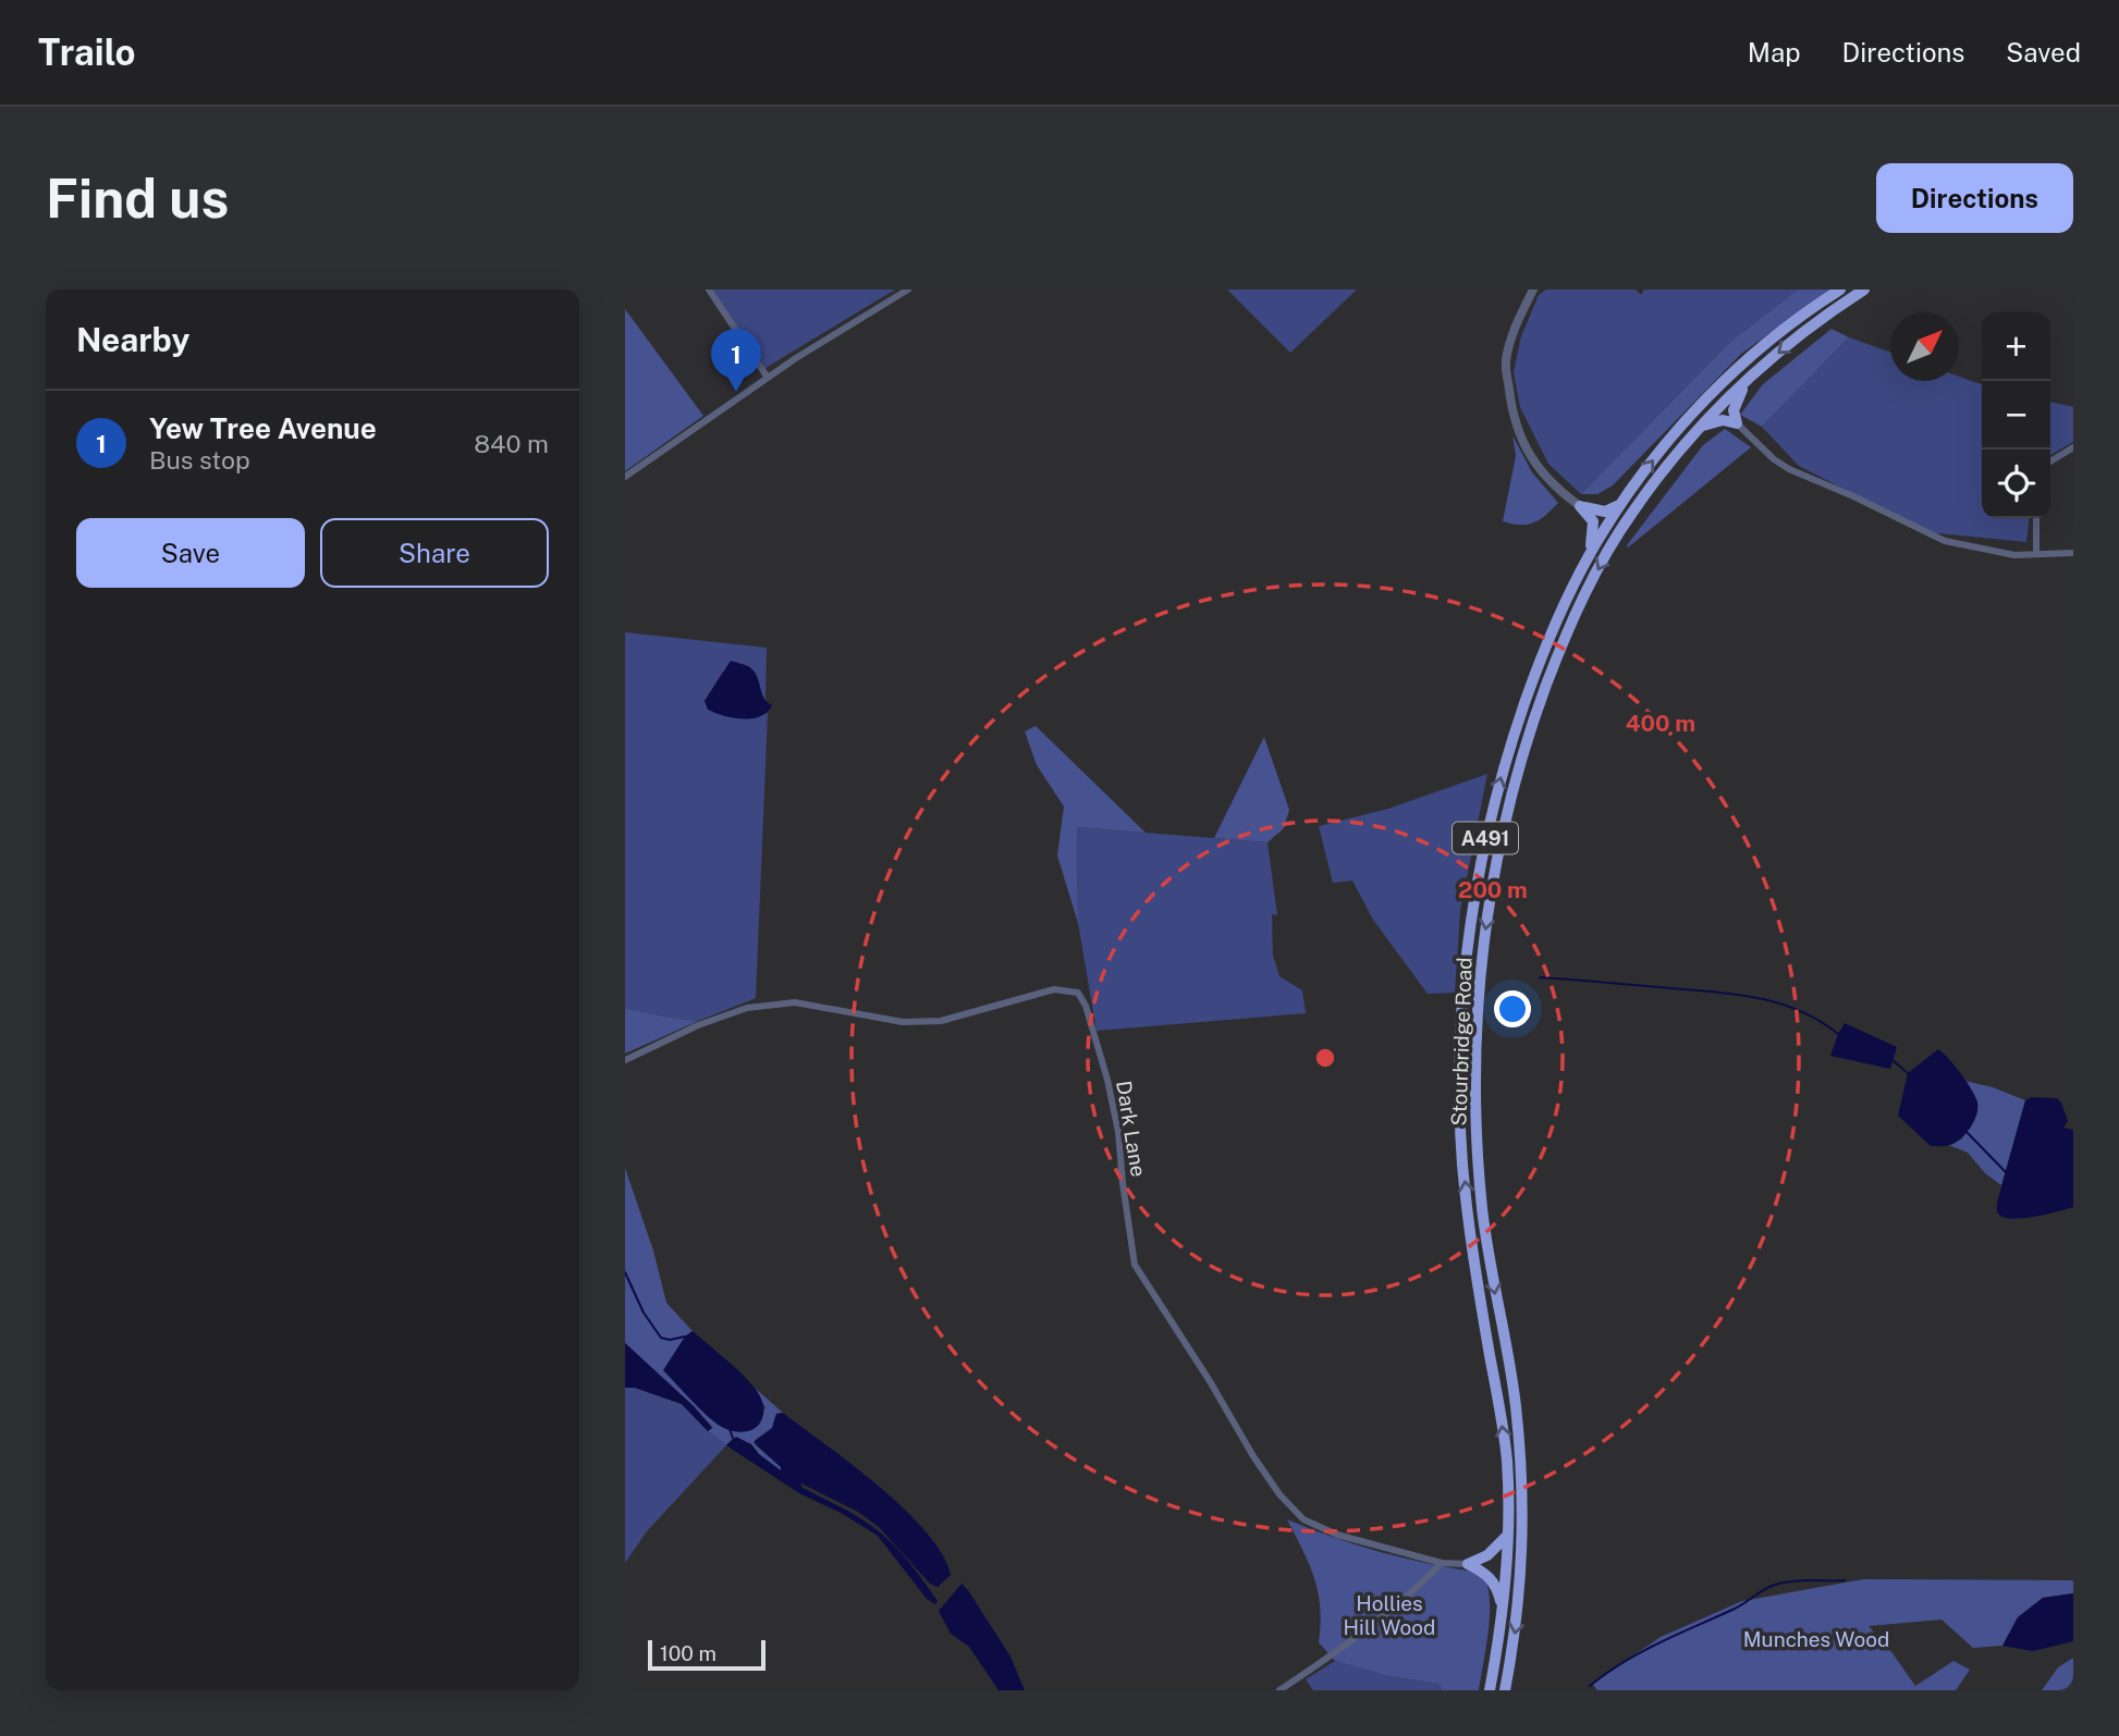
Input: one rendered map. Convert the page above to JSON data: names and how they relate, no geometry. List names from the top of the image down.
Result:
{
  "streets": {
    "highway": ["A491", "Stourbridge Road"],
    "street": ["Dark Lane"]
  },
  "parks": ["Hollies Hill Wood", "Munches Wood"],
  "scale_bar": "100 m",
  "north": "top right",
  "page": {
    "header": "Trailo",
    "nav": ["Map", "Directions", "Saved"],
    "buttons": [
      "Directions",
      ["Save", "Share"]
    ],
    "title": "Find us",
    "heading": "Nearby",
    "map_buttons": ["+", "−"],
    "pins": "1",
    "list": [
      {
        "mark": "1",
        "name": "Yew Tree Avenue",
        "note": "Bus stop",
        "value": "840 m"
      }
    ],
    "scale": "100 m"
  },
  "rings": ["400 m", "200 m"]
}
